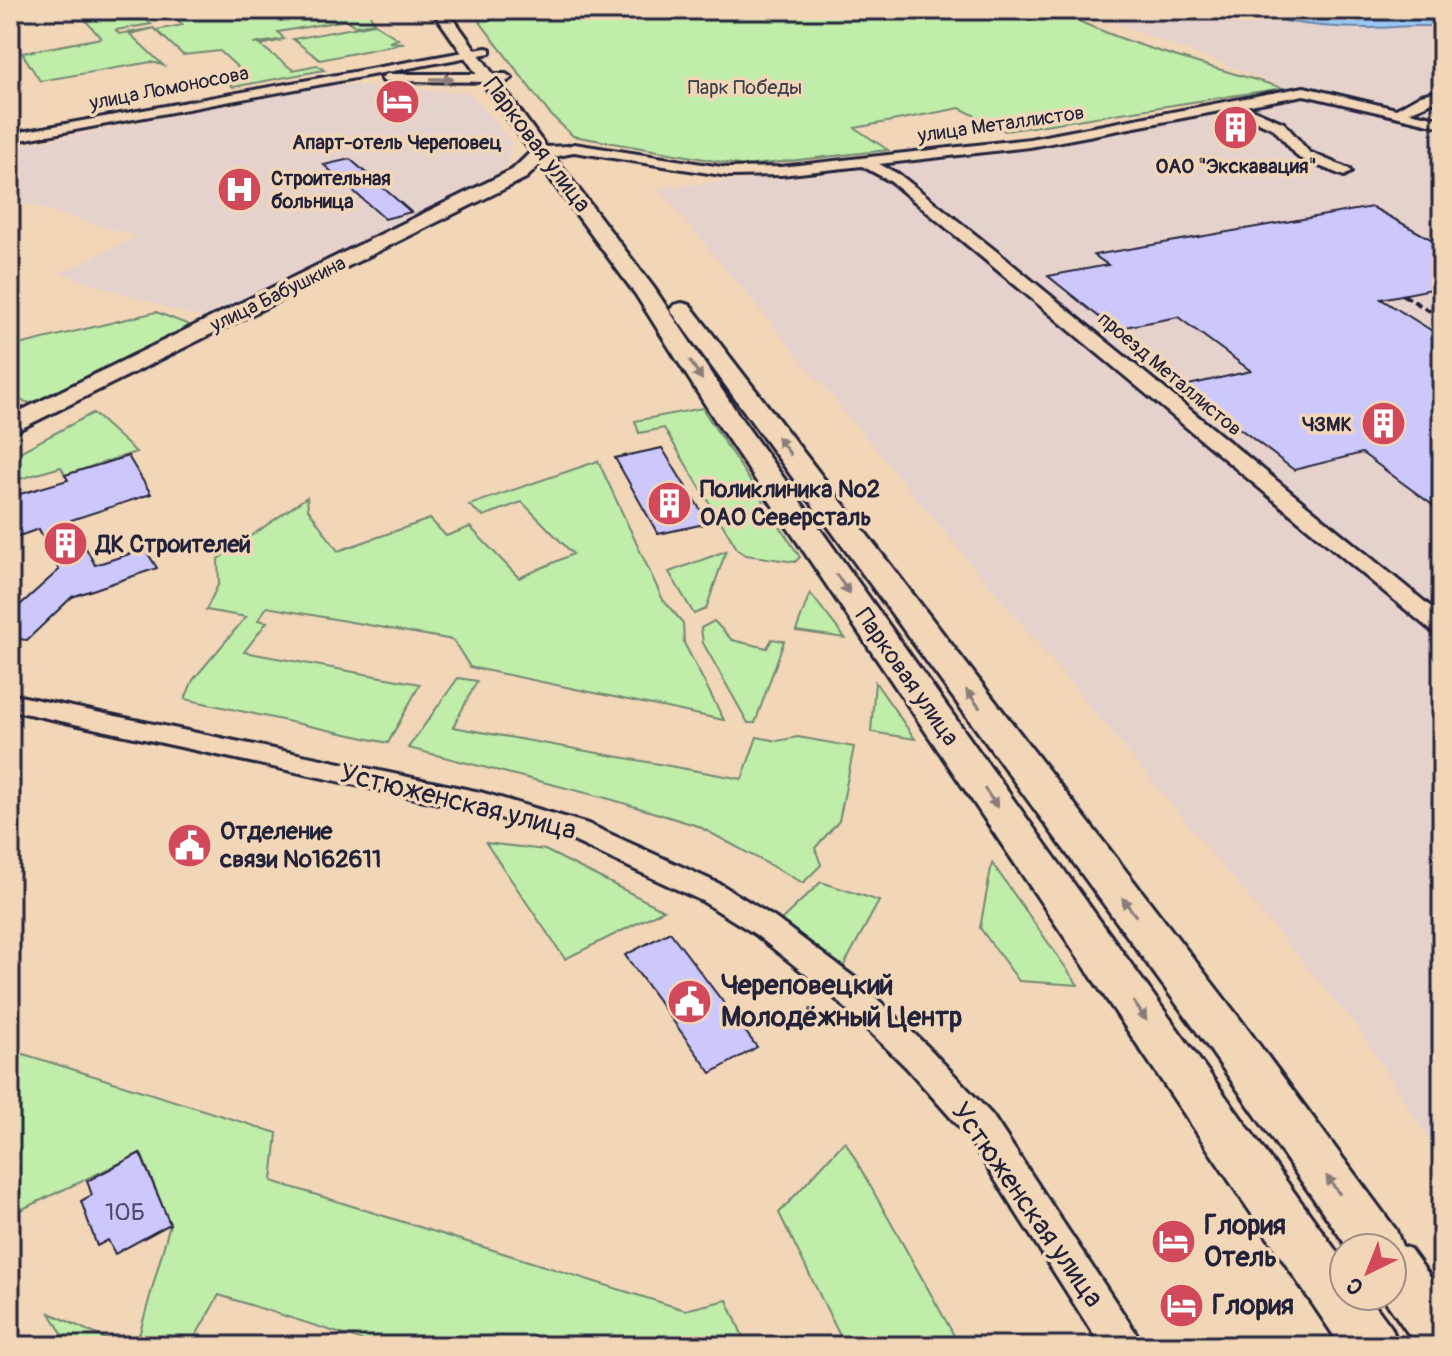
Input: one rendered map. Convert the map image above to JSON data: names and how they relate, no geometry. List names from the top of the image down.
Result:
{
  "streets": {
    "main road": ["Парковая улица", "улица Бабушкина"],
    "street": [
      "улица Ломоносова",
      "улица Металлистов",
      "проезд Металлистов",
      "Устюженская улица"
    ]
  },
  "crossings": [
    ["улица Ломоносова", "Парковая улица"],
    ["улица Металлистов", "Парковая улица"],
    ["улица Металлистов", "улица Бабушкина"],
    ["улица Металлистов", "проезд Металлистов"],
    ["Парковая улица", "улица Бабушкина"]
  ],
  "parks": ["Парк Победы"],
  "places": {
    "hotel": ["Апарт-отель Череповец", "Глория Отель", "Глория"],
    "building": [
      "ОАО \"Экскавация\"",
      "ЧЗМК",
      "Поликлиника №2 ОАО Северсталь",
      "ДК Строителей"
    ],
    "hospital": ["Строительная больница"],
    "public building": ["Отделение связи №162611", "Череповецкий Молодёжный Центр"]
  },
  "house_numbers": ["10Б"],
  "north": "bottom left"
}
